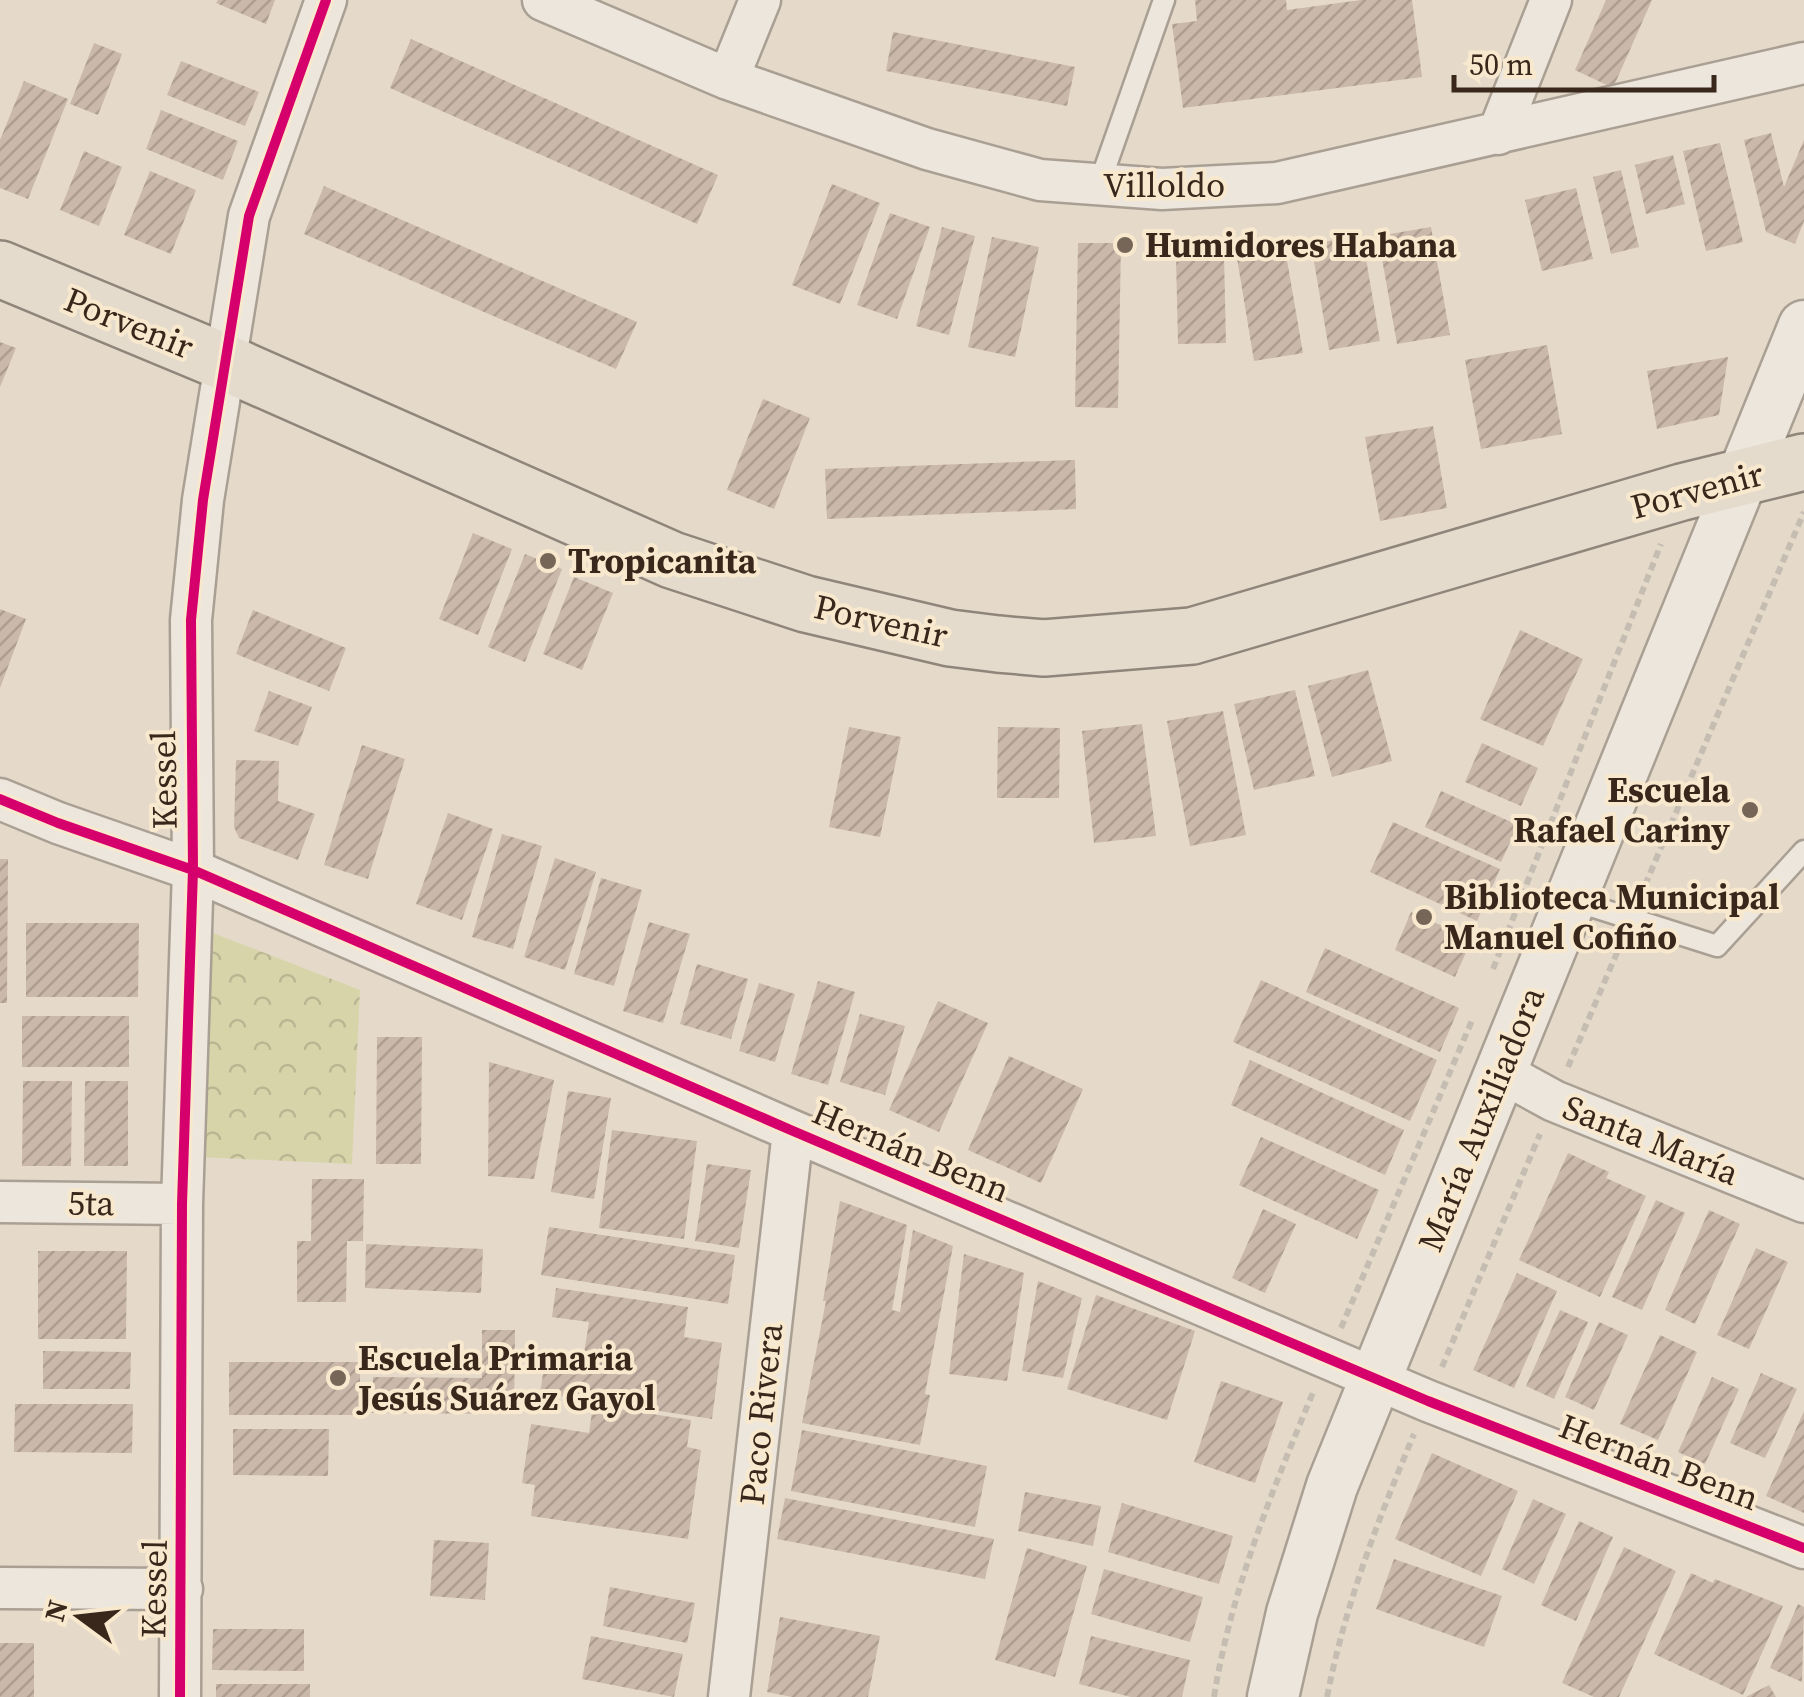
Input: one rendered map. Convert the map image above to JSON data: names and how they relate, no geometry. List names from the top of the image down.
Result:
{
  "streets": {
    "main road": ["Porvenir"],
    "street": [
      "Villoldo",
      "Kessel",
      "María Auxiliadora",
      "Santa María",
      "Hernán Benn",
      "5ta",
      "Paco Rivera"
    ]
  },
  "crossings": [
    ["Porvenir", "Kessel"],
    ["Porvenir", "María Auxiliadora"],
    ["Kessel", "Hernán Benn"],
    ["Kessel", "5ta"],
    ["María Auxiliadora", "Santa María"],
    ["María Auxiliadora", "Hernán Benn"],
    ["Hernán Benn", "Paco Rivera"]
  ],
  "places": [
    "Humidores Habana",
    "Tropicanita",
    "Escuela Rafael Cariny",
    "Biblioteca Municipal Manuel Cofiño",
    "Escuela Primaria Jesús Suárez Gayol"
  ],
  "scale_bar": "50 m",
  "north": "left"
}
